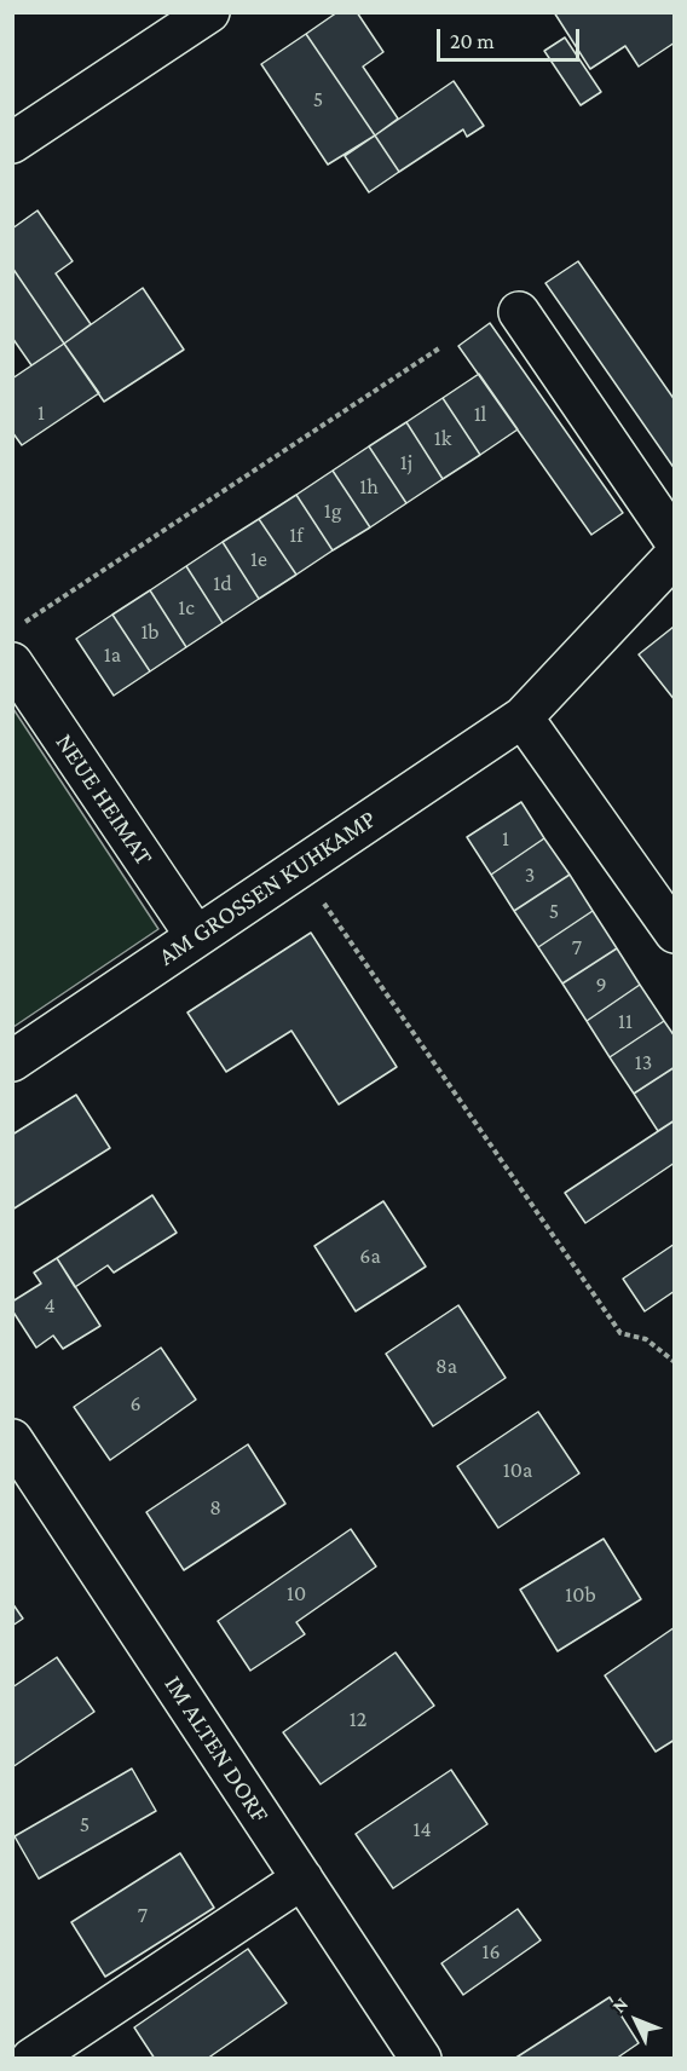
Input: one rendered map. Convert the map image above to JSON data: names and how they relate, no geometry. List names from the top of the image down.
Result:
{
  "streets": {
    "street": ["NEUE HEIMAT", "AM GROSSEN KUHKAMP", "IM ALTEN DORF"]
  },
  "crossings": [
    ["NEUE HEIMAT", "AM GROSSEN KUHKAMP"]
  ],
  "house_numbers": [
    "5",
    "1",
    "1l",
    "1k",
    "1j",
    "1h",
    "1g",
    "1f",
    "1e",
    "1d",
    "1c",
    "1b",
    "1a",
    "1",
    "3",
    "5",
    "7",
    "9",
    "11",
    "13",
    "6a",
    "4",
    "8a",
    "6",
    "10a",
    "8",
    "10",
    "10b",
    "12",
    "5",
    "14",
    "7",
    "16"
  ],
  "scale_bar": "20 m",
  "north": "top left"
}
